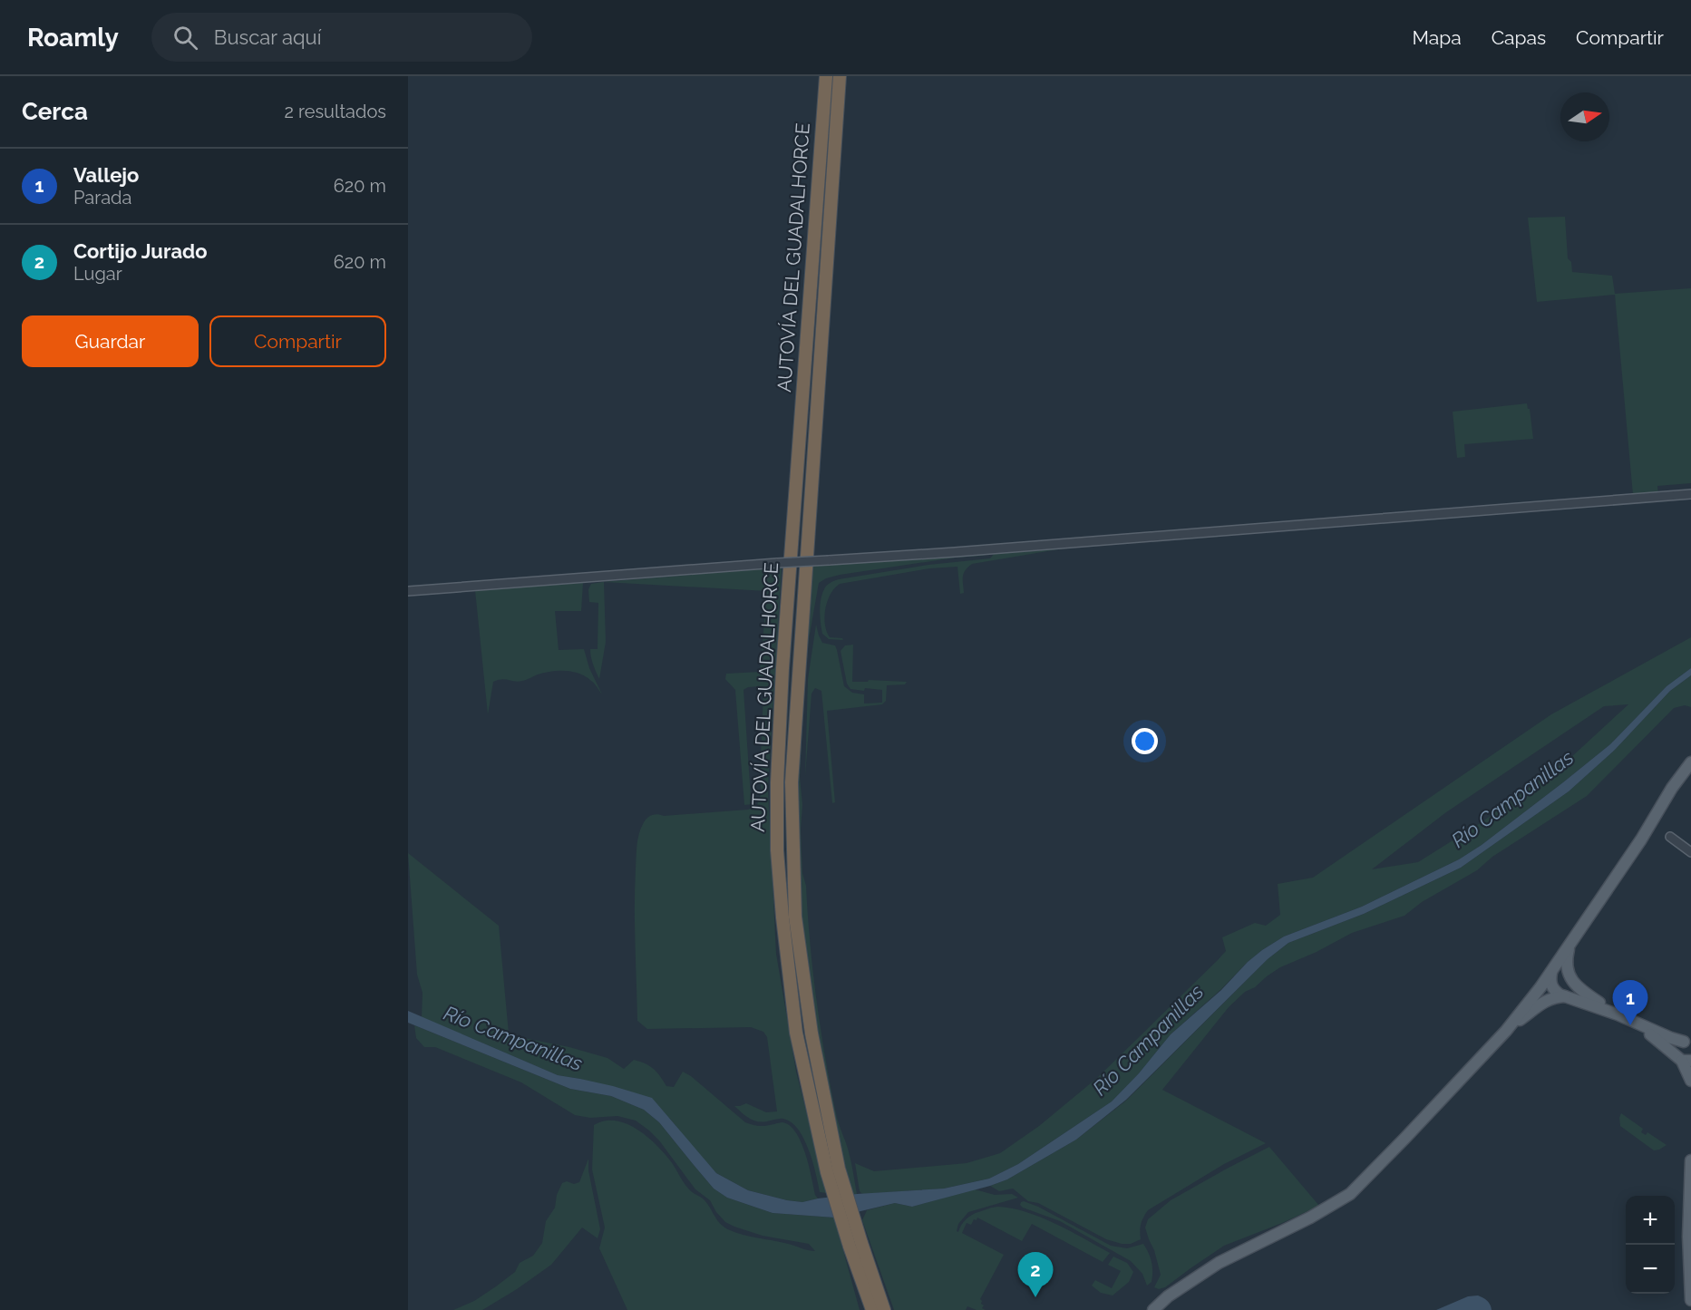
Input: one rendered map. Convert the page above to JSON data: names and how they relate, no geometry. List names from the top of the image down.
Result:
{
  "streets": {
    "highway": ["AUTOVÍA DEL GUADALHORCE"]
  },
  "water": ["Río Campanillas"],
  "north": "right",
  "page": {
    "header": "Roamly",
    "search": "Buscar aquí",
    "nav": ["Mapa", "Capas", "Compartir"],
    "heading": ["Cerca", "2 resultados"],
    "list": [
      {
        "mark": "1",
        "name": "Vallejo",
        "note": "Parada",
        "value": "620 m"
      },
      {
        "mark": "2",
        "name": "Cortijo Jurado",
        "note": "Lugar",
        "value": "620 m"
      }
    ],
    "buttons": ["Guardar", "Compartir"],
    "pins": ["1", "2"],
    "map_buttons": ["+", "−"]
  }
}
